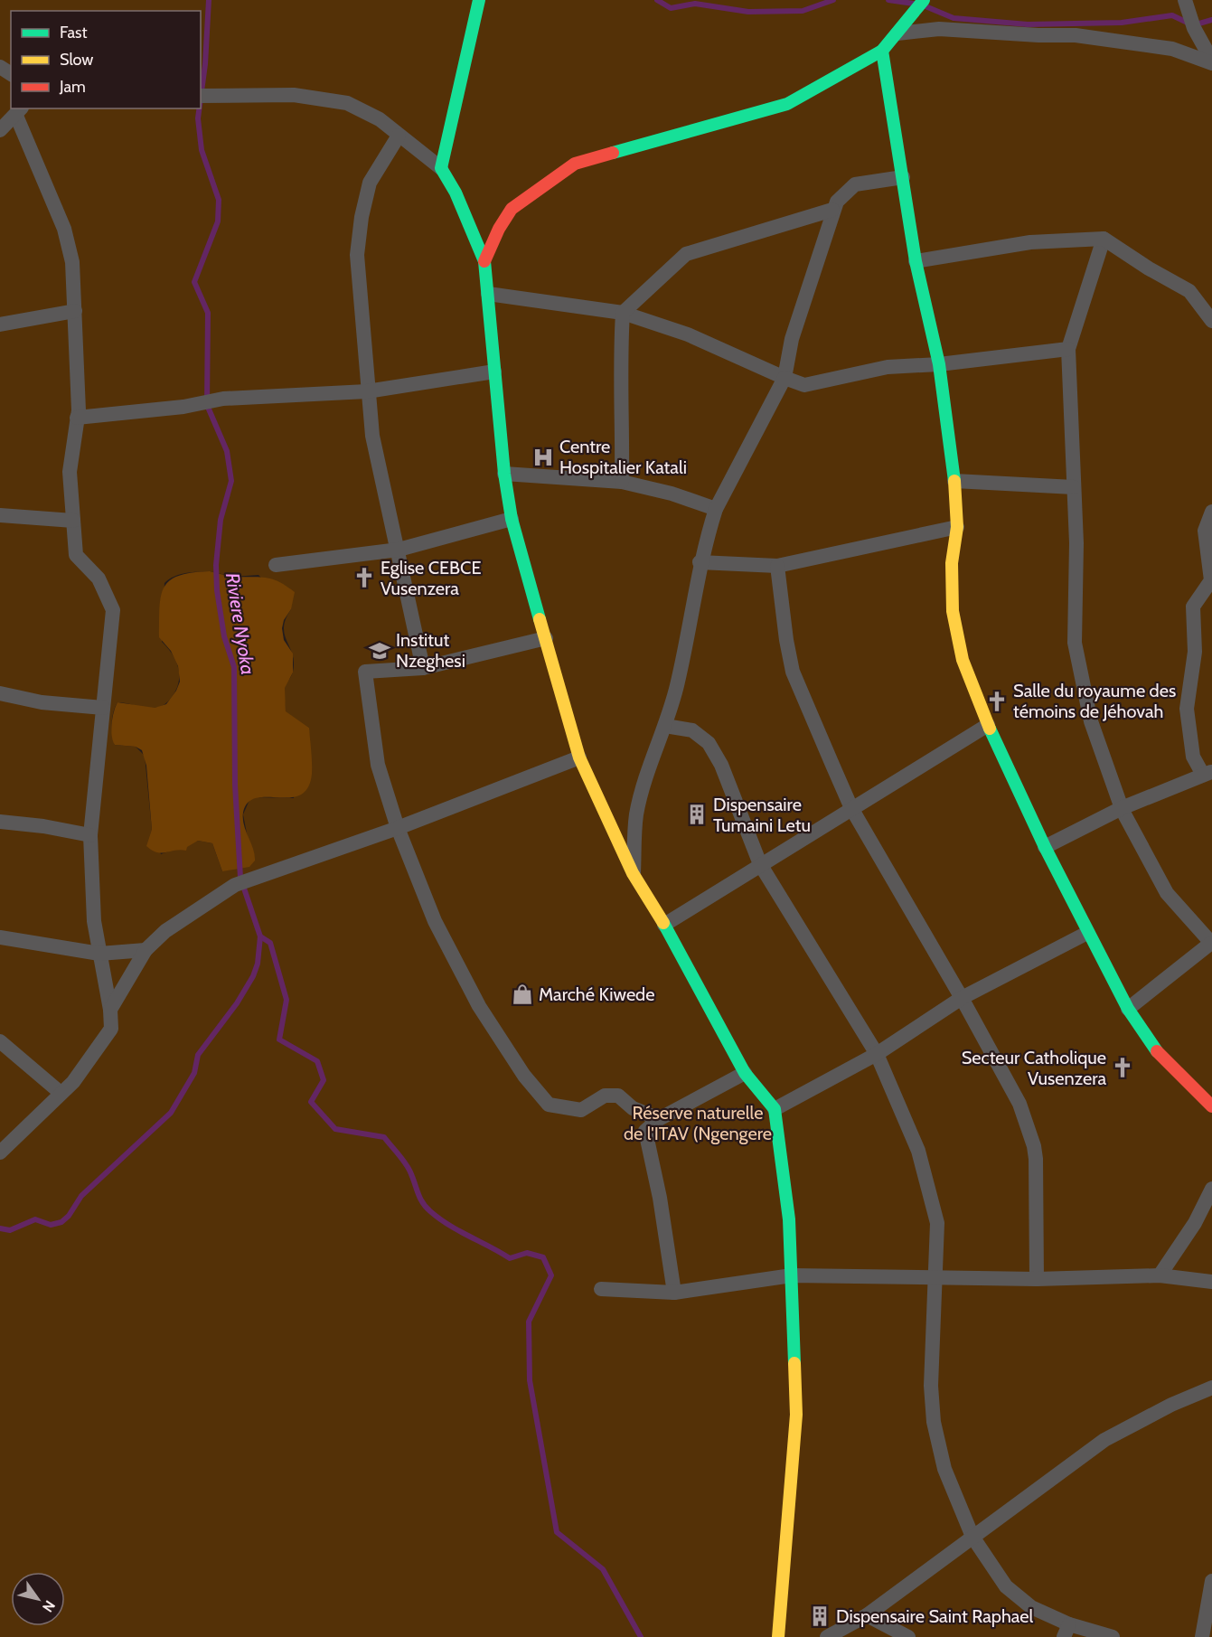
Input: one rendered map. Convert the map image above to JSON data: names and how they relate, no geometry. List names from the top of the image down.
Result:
{
  "water": ["Riviere Nyoka"],
  "parks": ["Réserve naturelle de l'ITAV (Ngengere"],
  "places": {
    "hospital": ["Centre Hospitalier Katali"],
    "church": ["Eglise CEBCE Vusenzera", "Salle du royaume des témoins de Jéhovah", "Secteur Catholique Vusenzera"],
    "school or university": ["Institut Nzeghesi"],
    "building": ["Dispensaire Tumaini Letu", "Dispensaire Saint Raphael"],
    "shop": ["Marché Kiwede"]
  },
  "legend": ["Fast", "Slow", "Jam"],
  "north": "bottom right"
}
